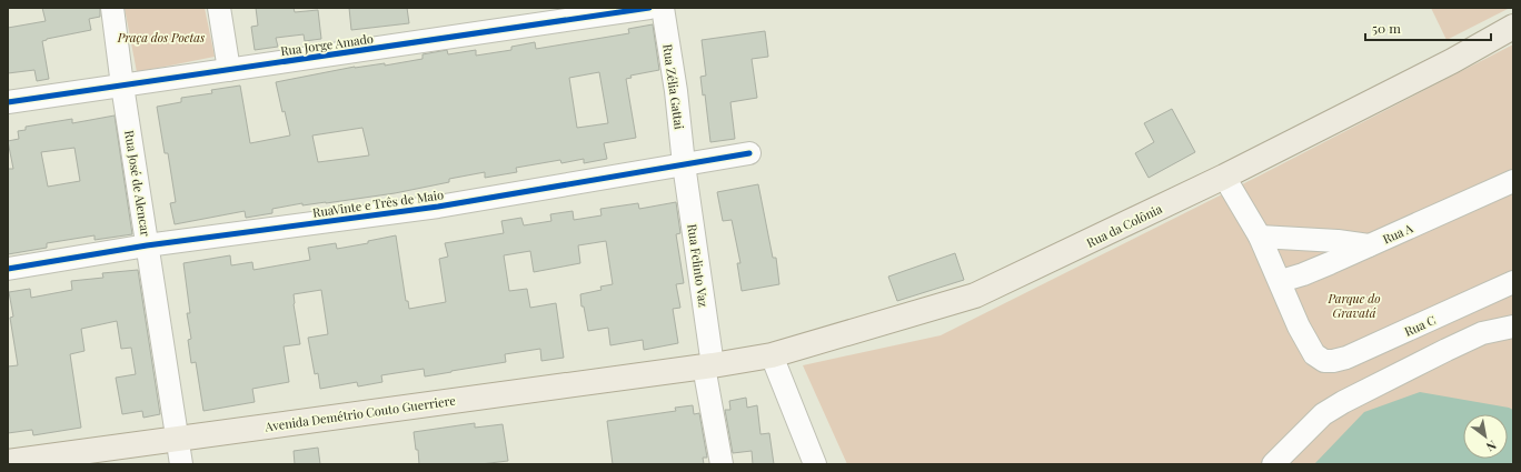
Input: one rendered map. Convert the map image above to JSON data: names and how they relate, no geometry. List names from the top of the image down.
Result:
{
  "streets": {
    "main road": ["Rua da Colônia", "Avenida Demétrio Couto Guerriere"],
    "street": [
      "Rua Jorge Amado",
      "Rua Zélia Gattai",
      "Rua José de Alencar",
      "RuaVinte e Três de Maio",
      "Rua A",
      "Rua Felinto Vaz",
      "Rua C"
    ]
  },
  "crossings": [
    ["Rua Jorge Amado", "Rua José de Alencar"],
    ["Rua Zélia Gattai", "RuaVinte e Três de Maio"],
    ["Rua Zélia Gattai", "Rua Felinto Vaz"],
    ["Rua José de Alencar", "RuaVinte e Três de Maio"],
    ["Rua José de Alencar", "Avenida Demétrio Couto Guerriere"],
    ["RuaVinte e Três de Maio", "Rua Felinto Vaz"],
    ["Rua da Colônia", "Rua Felinto Vaz"],
    ["Rua da Colônia", "Avenida Demétrio Couto Guerriere"],
    ["Rua A", "Rua C"],
    ["Rua Felinto Vaz", "Avenida Demétrio Couto Guerriere"]
  ],
  "parks": ["Praça dos Poetas", "Parque do Gravatá"],
  "scale_bar": "50 m",
  "north": "bottom right"
}
